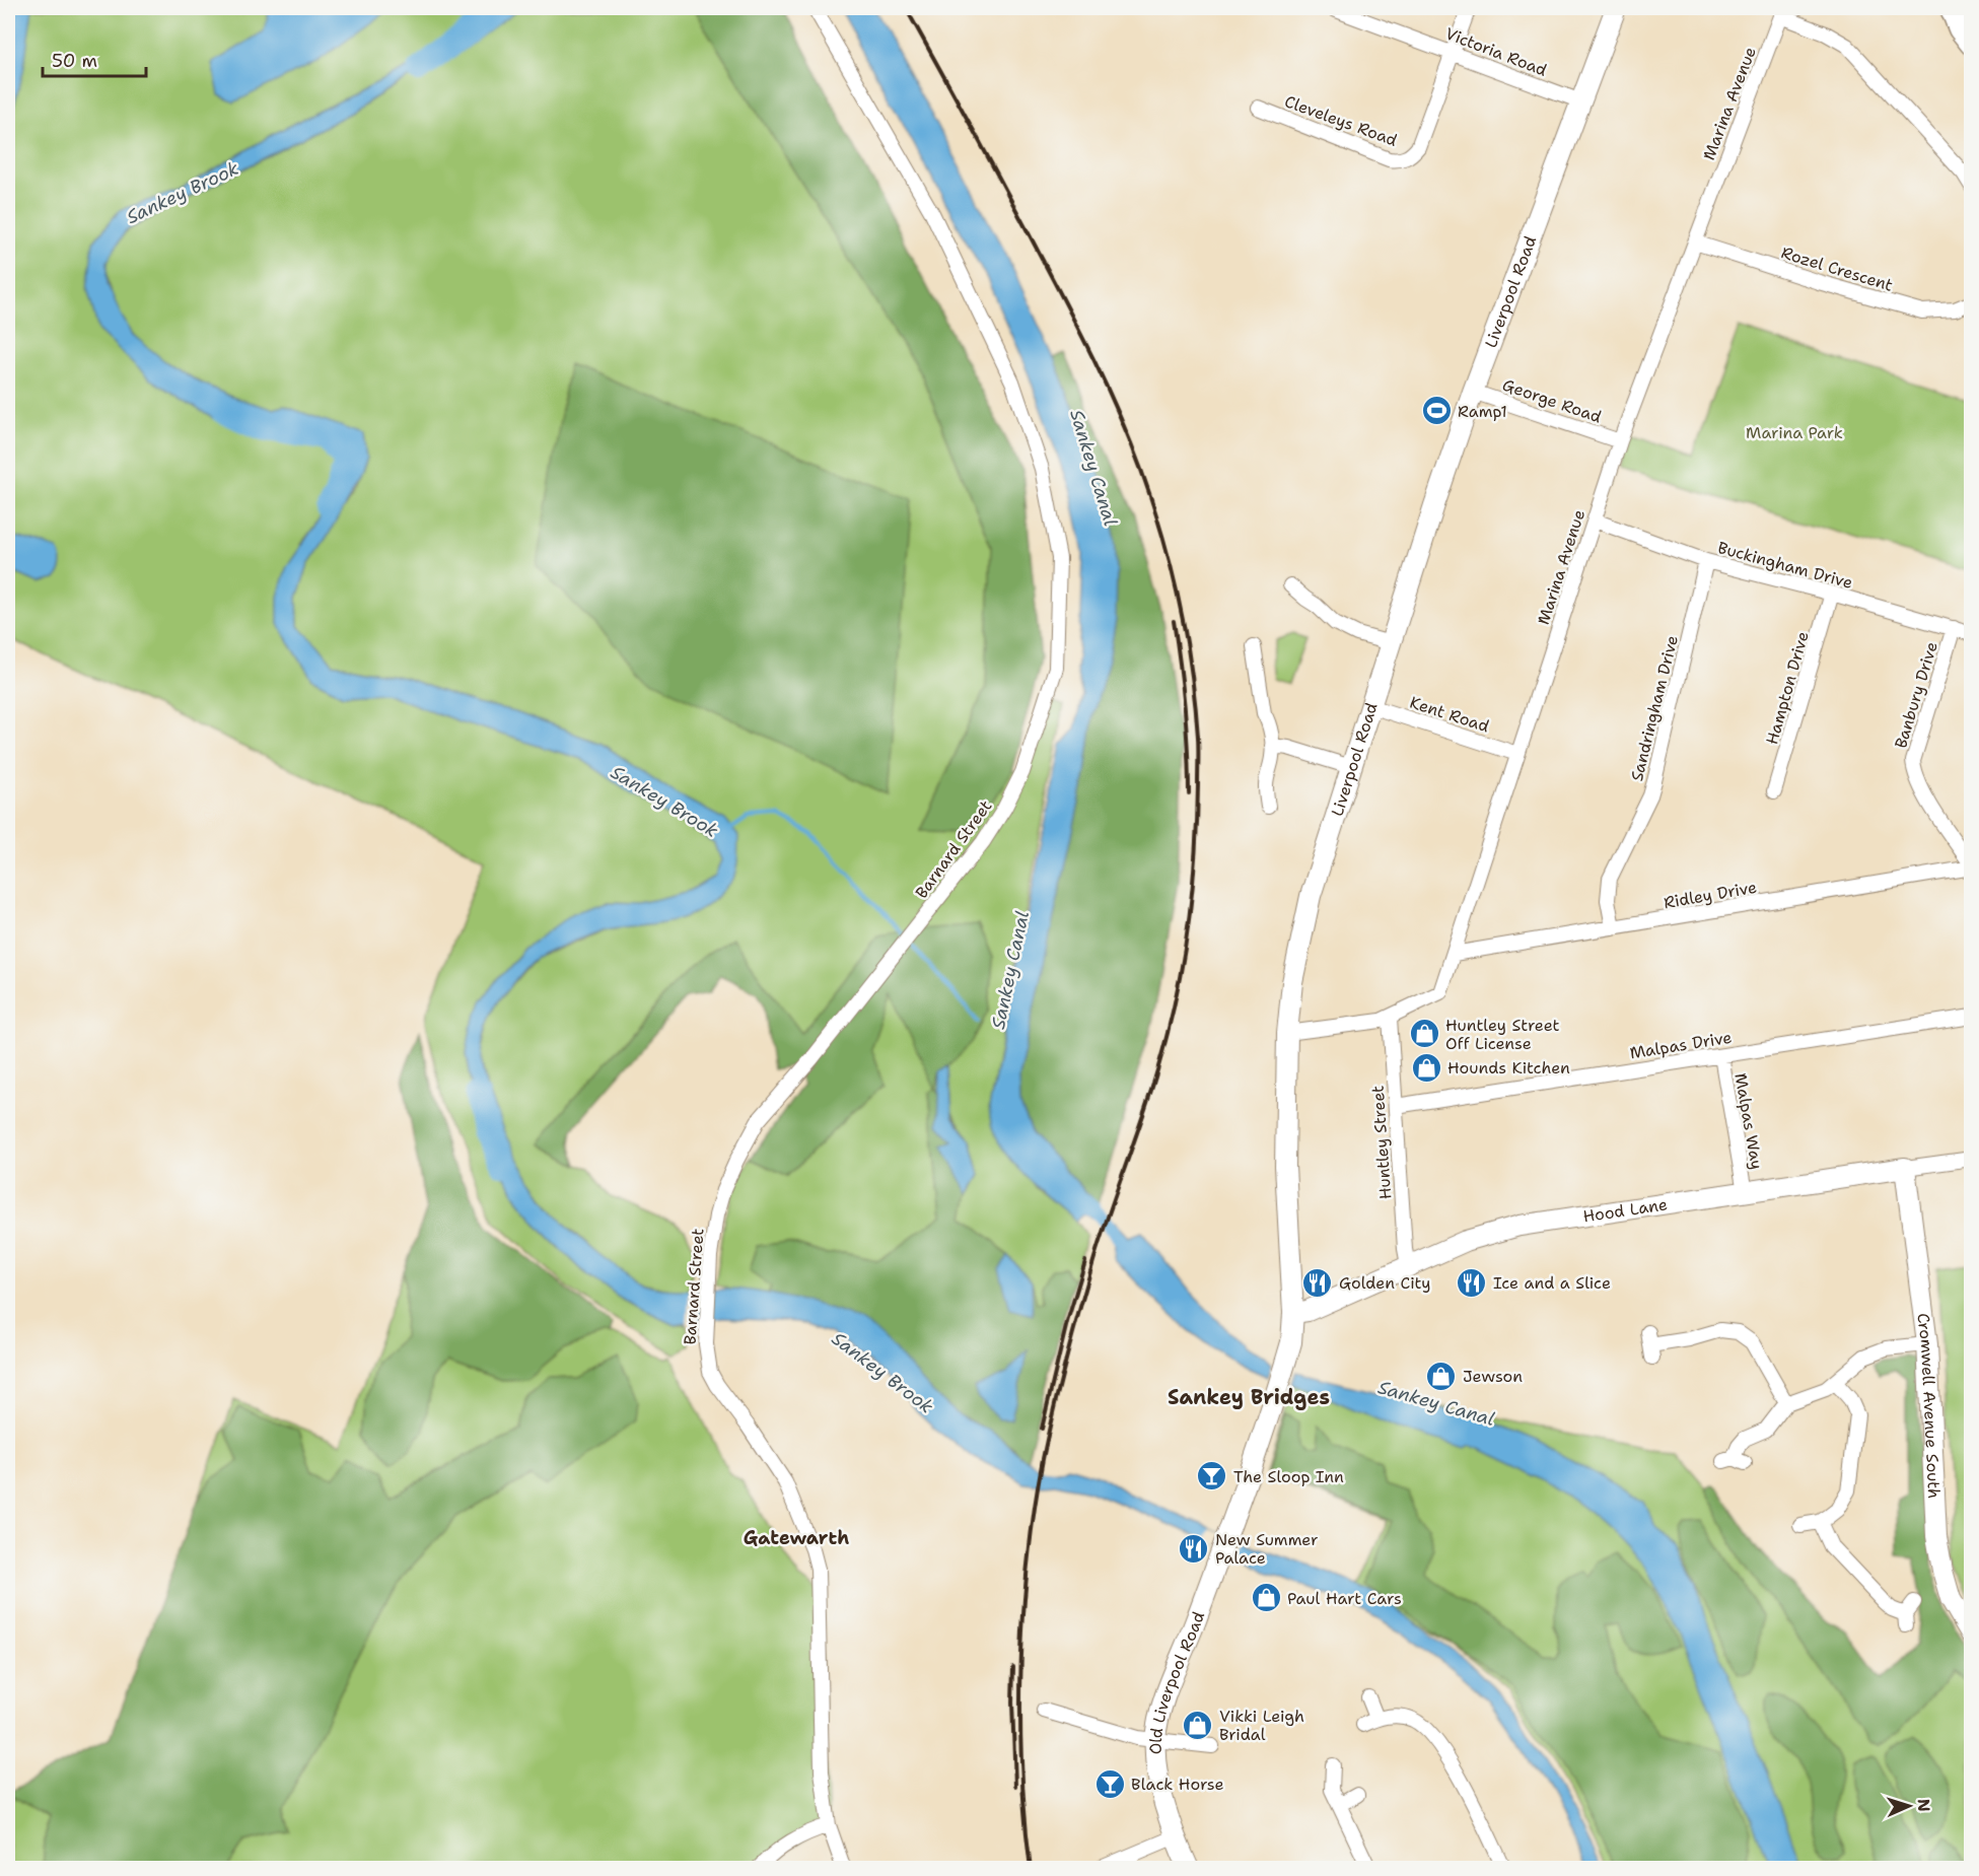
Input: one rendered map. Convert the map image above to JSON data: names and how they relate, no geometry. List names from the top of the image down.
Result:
{
  "streets": {
    "street": [
      "Victoria Road",
      "Marina Avenue",
      "Cleveleys Road",
      "Rozel Crescent",
      "Liverpool Road",
      "George Road",
      "Buckingham Drive",
      "Hampton Drive",
      "Banbury Drive",
      "Sandringham Drive",
      "Kent Road",
      "Barnard Street",
      "Ridley Drive",
      "Malpas Drive",
      "Malpas Way",
      "Huntley Street",
      "Hood Lane",
      "Cromwell Avenue South",
      "Old Liverpool Road"
    ]
  },
  "crossings": [
    ["Victoria Road", "Cleveleys Road"],
    ["Victoria Road", "Liverpool Road"],
    ["Marina Avenue", "Rozel Crescent"],
    ["Marina Avenue", "Liverpool Road"],
    ["Marina Avenue", "George Road"],
    ["Marina Avenue", "Buckingham Drive"],
    ["Marina Avenue", "Kent Road"],
    ["Marina Avenue", "Ridley Drive"],
    ["Marina Avenue", "Huntley Street"],
    ["Liverpool Road", "George Road"],
    ["Liverpool Road", "Kent Road"],
    ["Liverpool Road", "Hood Lane"],
    ["Liverpool Road", "Old Liverpool Road"],
    ["Buckingham Drive", "Hampton Drive"],
    ["Buckingham Drive", "Banbury Drive"],
    ["Buckingham Drive", "Sandringham Drive"],
    ["Banbury Drive", "Ridley Drive"],
    ["Sandringham Drive", "Ridley Drive"],
    ["Malpas Drive", "Malpas Way"],
    ["Malpas Drive", "Huntley Street"],
    ["Malpas Way", "Hood Lane"],
    ["Huntley Street", "Hood Lane"],
    ["Hood Lane", "Cromwell Avenue South"]
  ],
  "districts": ["Sankey Bridges", "Gatewarth"],
  "water": ["Sankey Brook", "Sankey Canal"],
  "parks": ["Marina Park"],
  "places": {
    "sports": ["Ramp1"],
    "shop": [
      "Huntley Street Off License",
      "Hounds Kitchen",
      "Jewson",
      "Paul Hart Cars",
      "Vikki Leigh Bridal"
    ],
    "restaurant": ["Golden City", "Ice and a Slice", "New Summer Palace"],
    "bar": ["The Sloop Inn", "Black Horse"]
  },
  "scale_bar": "50 m",
  "north": "right"
}
